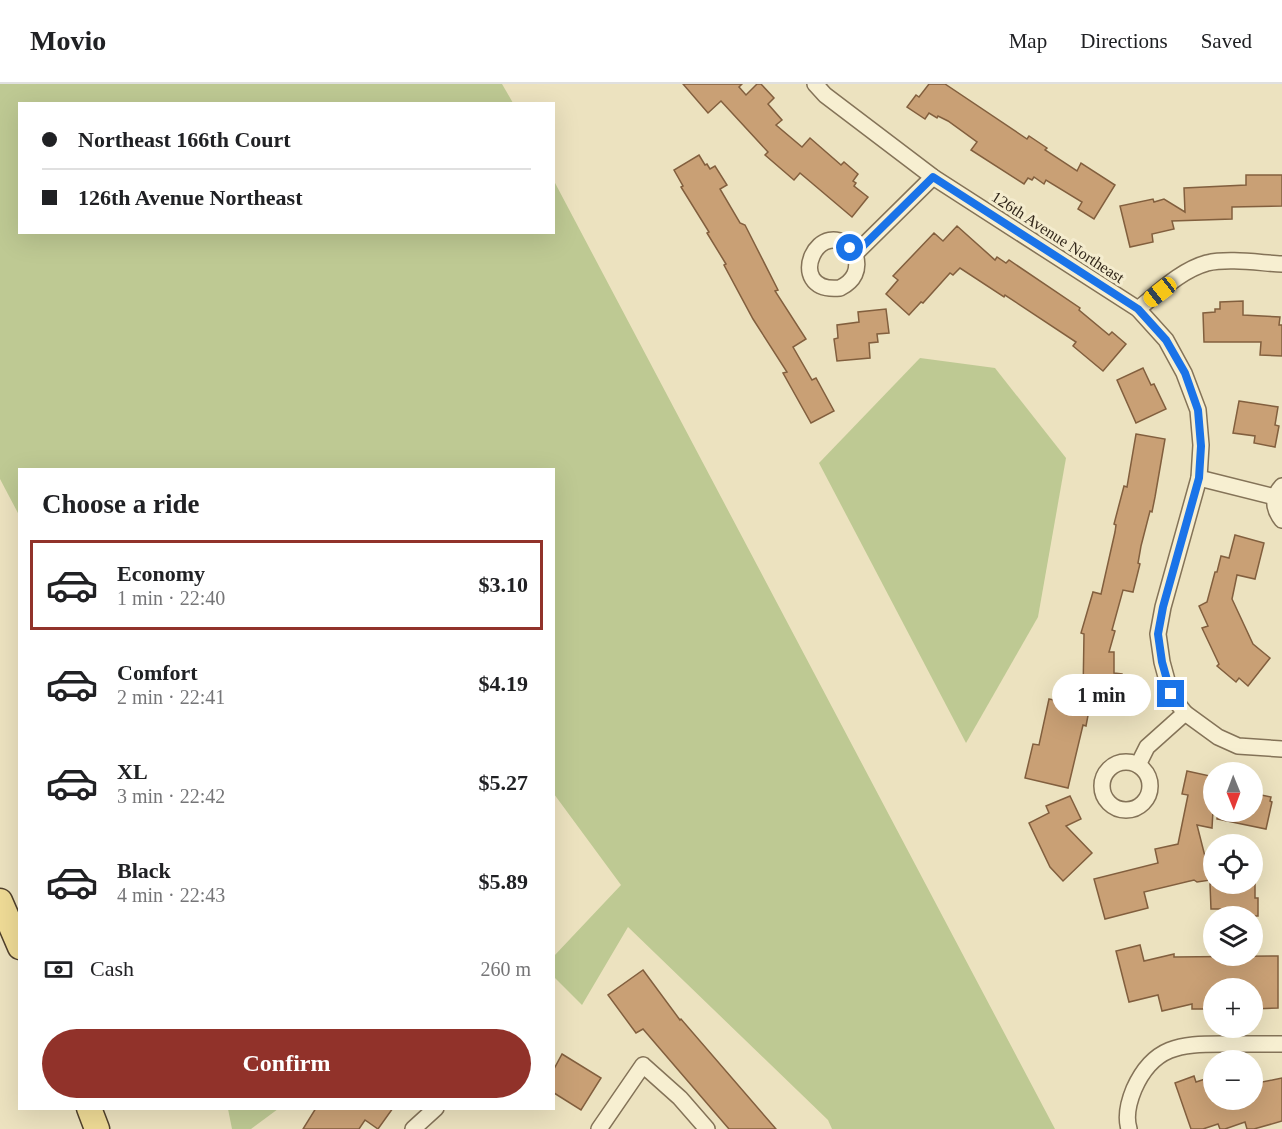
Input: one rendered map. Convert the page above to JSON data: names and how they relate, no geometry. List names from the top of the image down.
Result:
{
  "streets": {
    "street": ["126th Avenue Northeast"]
  },
  "north": "bottom",
  "page": {
    "header": "Movio",
    "nav": ["Map", "Directions", "Saved"],
    "banner": ["Northeast 166th Court", "126th Avenue Northeast"],
    "heading": "Choose a ride",
    "list": [
      {
        "name": "Economy",
        "note": "1 min · 22:40",
        "value": "$3.10"
      },
      {
        "name": "Comfort",
        "note": "2 min · 22:41",
        "value": "$4.19"
      },
      {
        "name": "XL",
        "note": "3 min · 22:42",
        "value": "$5.27"
      },
      {
        "name": "Black",
        "note": "4 min · 22:43",
        "value": "$5.89"
      }
    ],
    "bubble": "1 min",
    "map_buttons": ["+", "−"],
    "pay": ["Cash", "260 m"],
    "buttons": "Confirm"
  }
}
